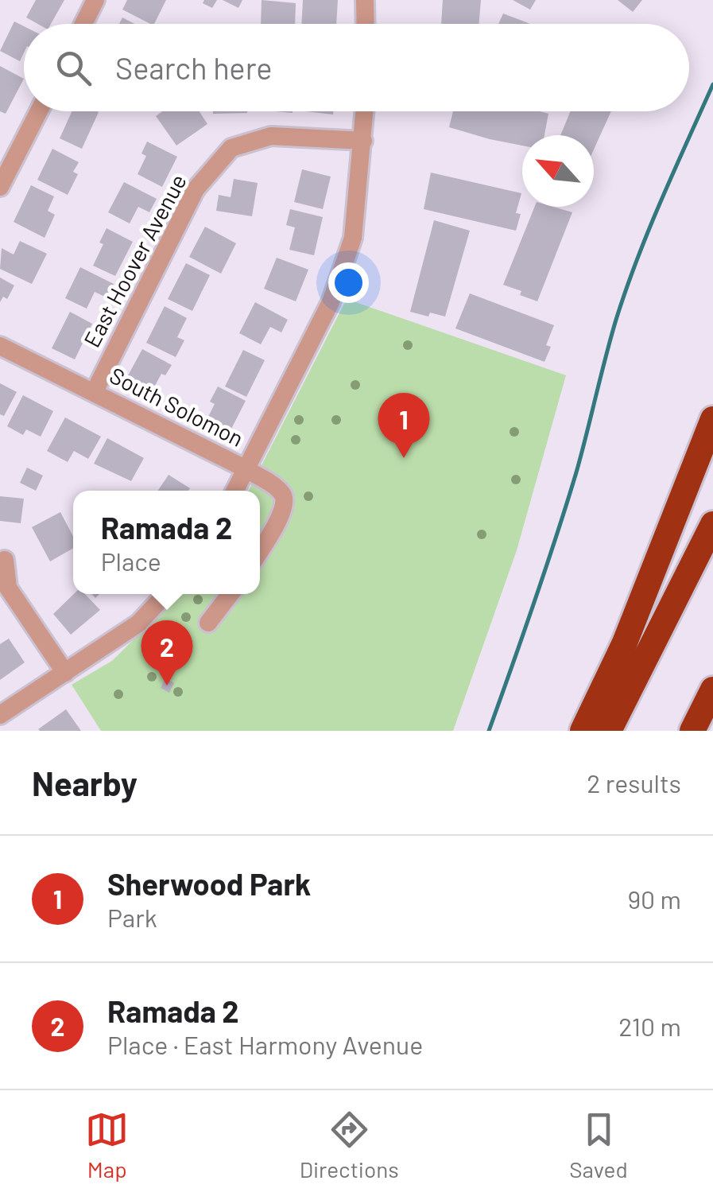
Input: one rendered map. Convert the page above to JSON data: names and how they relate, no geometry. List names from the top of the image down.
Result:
{
  "streets": {
    "street": ["East Hoover Avenue", "South Solomon"]
  },
  "crossings": [
    ["East Hoover Avenue", "South Solomon"]
  ],
  "north": "top left",
  "page": {
    "search": "Search here",
    "pins": ["1", "2"],
    "popup": ["Ramada 2", "Place"],
    "heading": ["Nearby", "2 results"],
    "list": [
      {
        "mark": "1",
        "name": "Sherwood Park",
        "note": "Park",
        "value": "90 m"
      },
      {
        "mark": "2",
        "name": "Ramada 2",
        "note": "Place · East Harmony Avenue",
        "value": "210 m"
      }
    ],
    "nav": ["Map", "Directions", "Saved"]
  }
}
